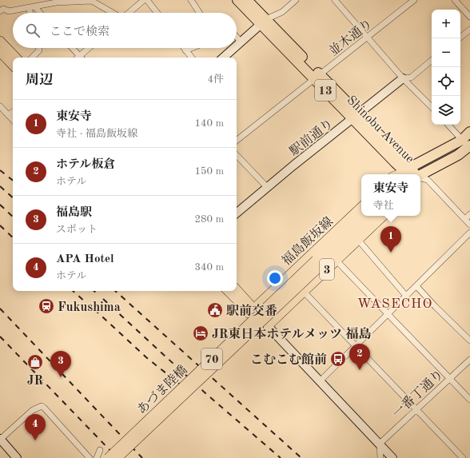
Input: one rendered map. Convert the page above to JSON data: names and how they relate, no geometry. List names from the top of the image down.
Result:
{
  "streets": {
    "highway": ["13", "Shinobu Avenue"],
    "main road": [
      "福島飯坂線",
      "3",
      "70",
      "あづま陸橋"
    ],
    "street": ["並木通り", "駅前通り", "一番丁通り"]
  },
  "crossings": [
    ["並木通り", "Shinobu Avenue"],
    ["Shinobu Avenue", "駅前通り"],
    ["70", "あづま陸橋"]
  ],
  "districts": ["WASECHO"],
  "places": {
    "station": ["Fukushima"],
    "public building": ["駅前交番"],
    "hotel": ["JR東日本ホテルメッツ 福島"],
    "bus stop": ["こむこむ館前"],
    "shop": ["JR"]
  },
  "page": {
    "map_buttons": ["+", "−"],
    "search": "ここで検索",
    "heading": ["周辺", "4件"],
    "list": [
      {
        "mark": "1",
        "name": "東安寺",
        "note": "寺社 · 福島飯坂線",
        "value": "140 m"
      },
      {
        "mark": "2",
        "name": "ホテル板倉",
        "note": "ホテル",
        "value": "150 m"
      },
      {
        "mark": "3",
        "name": "福島駅",
        "note": "スポット",
        "value": "280 m"
      },
      {
        "mark": "4",
        "name": "APA Hotel",
        "note": "ホテル",
        "value": "340 m"
      }
    ],
    "popup": ["東安寺", "寺社"],
    "pins": [
      "1",
      "2",
      "3",
      "4"
    ]
  }
}
